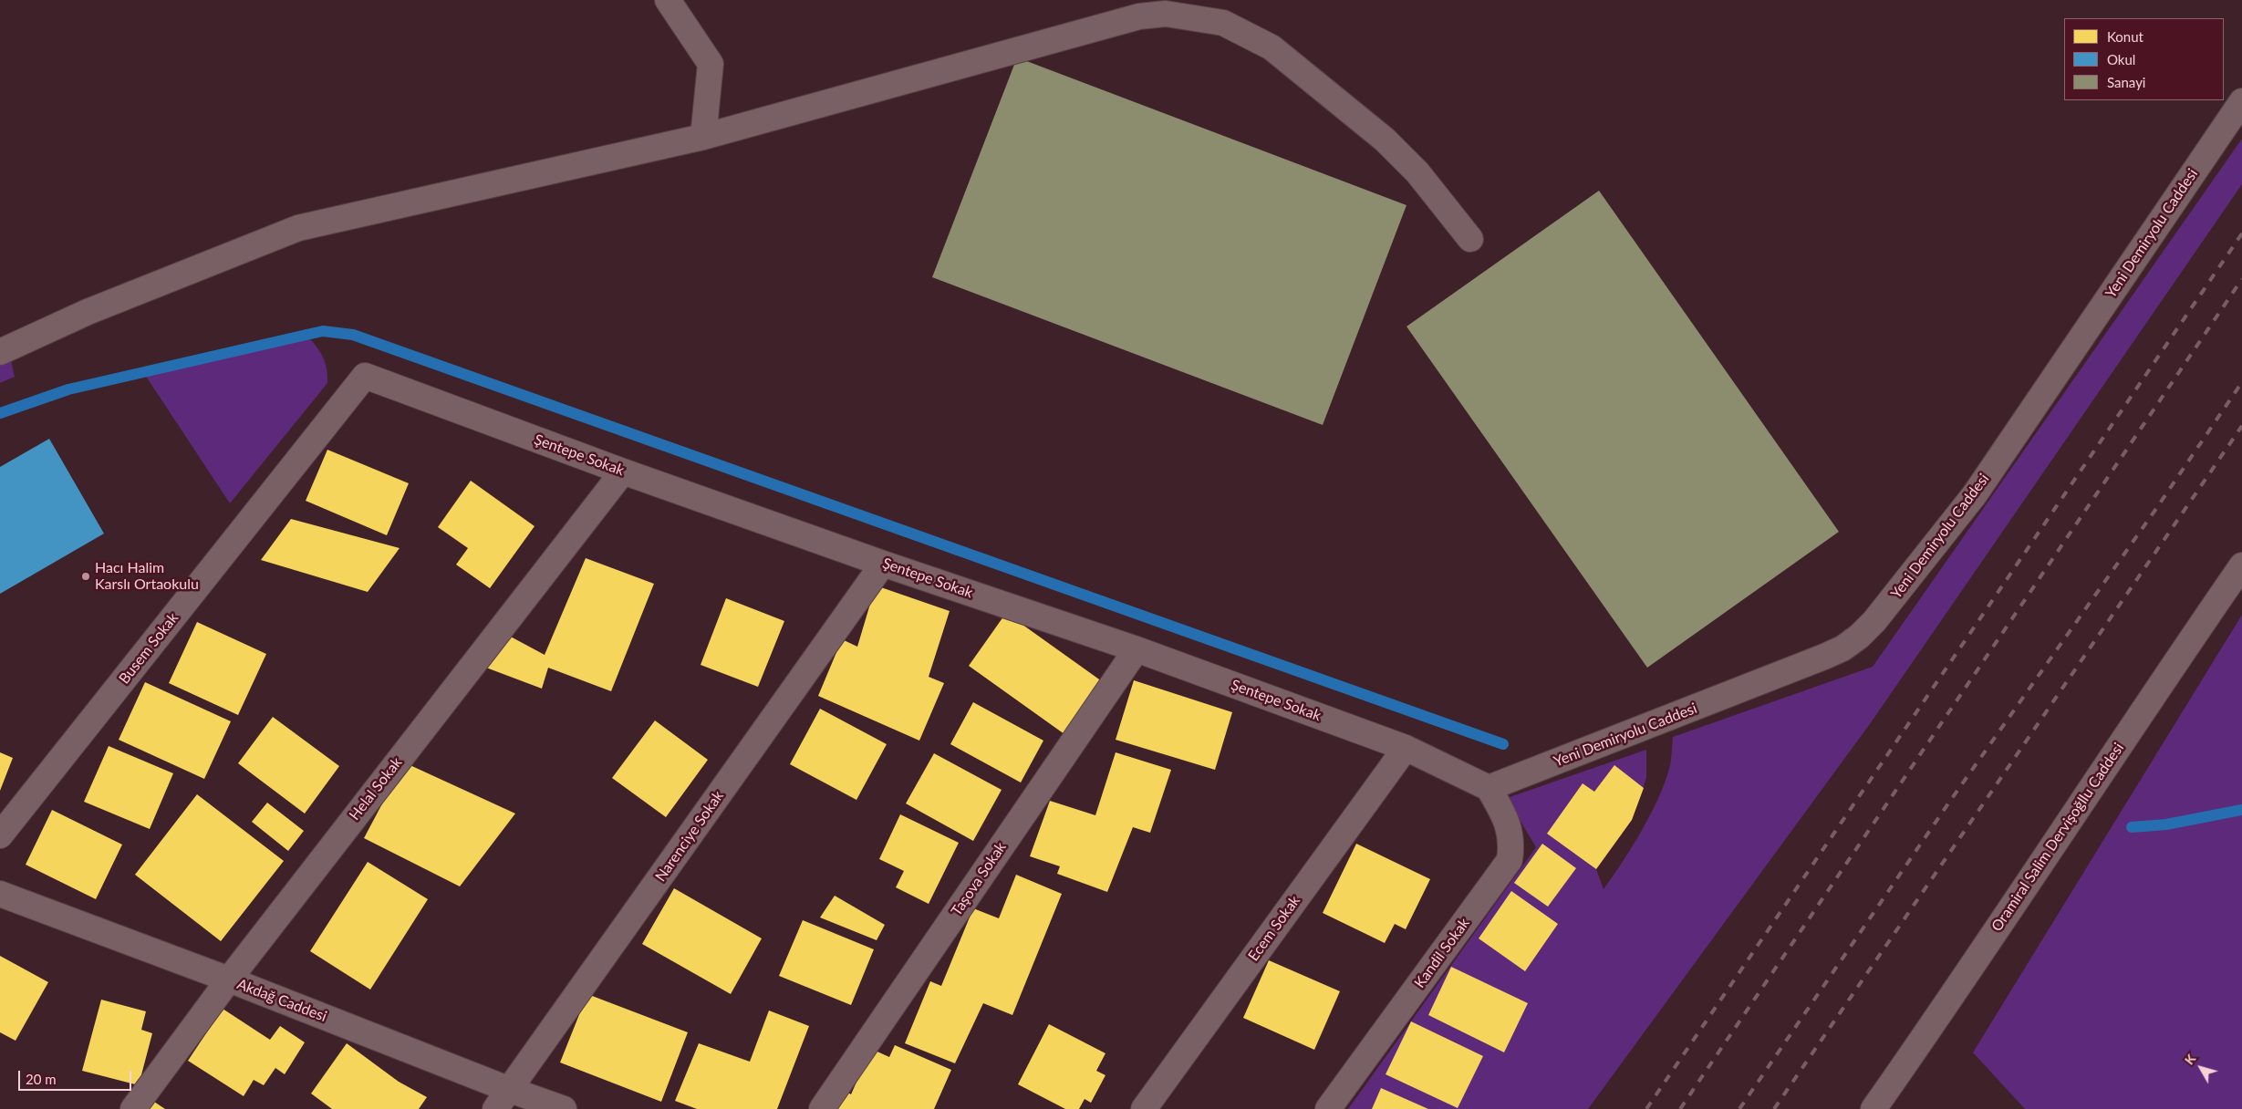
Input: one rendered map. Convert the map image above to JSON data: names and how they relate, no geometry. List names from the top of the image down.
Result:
{
  "streets": {
    "street": [
      "Yeni Demiryolu Caddesi",
      "Şentepe Sokak",
      "Busem Sokak",
      "Helal Sokak",
      "Narenciye Sokak",
      "Oramiral Salim Dervişoğllu Caddesi",
      "Taşova Sokak",
      "Ecem Sokak",
      "Kandil Sokak",
      "Akdağ Caddesi"
    ]
  },
  "crossings": [
    ["Yeni Demiryolu Caddesi", "Şentepe Sokak"],
    ["Yeni Demiryolu Caddesi", "Kandil Sokak"],
    ["Şentepe Sokak", "Busem Sokak"],
    ["Şentepe Sokak", "Helal Sokak"],
    ["Şentepe Sokak", "Narenciye Sokak"],
    ["Şentepe Sokak", "Taşova Sokak"],
    ["Şentepe Sokak", "Ecem Sokak"],
    ["Şentepe Sokak", "Kandil Sokak"],
    ["Helal Sokak", "Akdağ Caddesi"],
    ["Narenciye Sokak", "Akdağ Caddesi"]
  ],
  "places": ["Hacı Halim Karslı Ortaokulu"],
  "legend": ["Konut", "Okul", "Sanayi"],
  "scale_bar": "20 m",
  "north": "top left"
}
